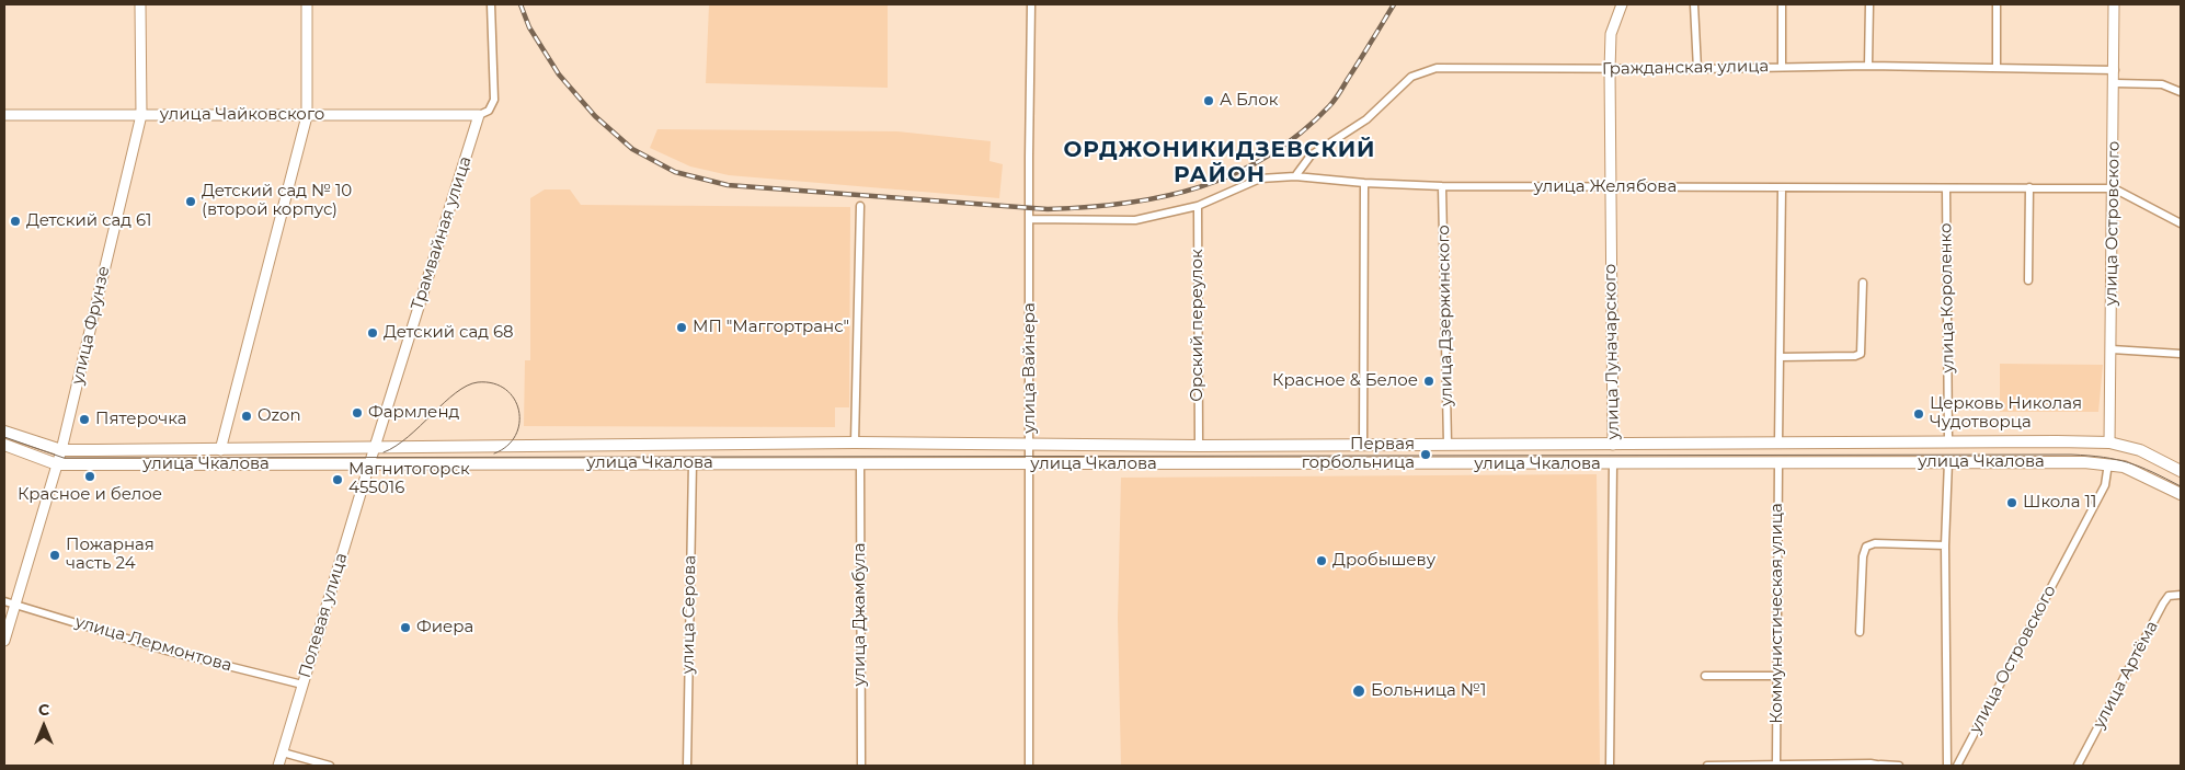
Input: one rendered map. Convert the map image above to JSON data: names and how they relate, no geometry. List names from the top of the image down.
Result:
{
  "streets": {
    "main road": ["улица Луначарского", "улица Чкалова"],
    "street": [
      "Гражданская улица",
      "улица Чайковского",
      "улица Желябова",
      "улица Островского",
      "Трамвайная улица",
      "улица Короленко",
      "улица Дзержинского",
      "улица Фрунзе",
      "Орский переулок",
      "улица Вайнера",
      "Коммунистическая улица",
      "улица Серова",
      "улица Джамбула",
      "Полевая улица",
      "улица Лермонтова",
      "улица Артёма"
    ]
  },
  "crossings": [
    ["Гражданская улица", "улица Желябова"],
    ["Гражданская улица", "улица Островского"],
    ["Гражданская улица", "улица Луначарского"],
    ["улица Чайковского", "Трамвайная улица"],
    ["улица Чайковского", "улица Фрунзе"],
    ["улица Желябова", "улица Островского"],
    ["улица Желябова", "улица Короленко"],
    ["улица Желябова", "улица Дзержинского"],
    ["улица Желябова", "Орский переулок"],
    ["улица Желябова", "улица Луначарского"],
    ["улица Желябова", "улица Вайнера"],
    ["улица Островского", "улица Чкалова"],
    ["Трамвайная улица", "улица Чкалова"],
    ["Трамвайная улица", "Полевая улица"],
    ["улица Короленко", "улица Чкалова"],
    ["улица Дзержинского", "улица Чкалова"],
    ["улица Фрунзе", "улица Чкалова"],
    ["улица Фрунзе", "улица Лермонтова"],
    ["Орский переулок", "улица Чкалова"],
    ["улица Луначарского", "улица Чкалова"],
    ["улица Вайнера", "улица Чкалова"],
    ["улица Чкалова", "Коммунистическая улица"],
    ["улица Чкалова", "улица Серова"],
    ["улица Чкалова", "улица Джамбула"],
    ["улица Чкалова", "Полевая улица"],
    ["Полевая улица", "улица Лермонтова"]
  ],
  "districts": ["ОРДЖОНИКИДЗЕВСКИЙ РАЙОН"],
  "places": [
    "А Блок",
    "Детский сад № 10 (второй корпус)",
    "Детский сад 61",
    "МП \"Маггортранс\"",
    "Детский сад 68",
    "Красное & Белое",
    "Фармленд",
    "Церковь Николая Чудотворца",
    "Ozon",
    "Пятерочка",
    "Первая горбольница",
    "Красное и белое",
    "Магнитогорск 455016",
    "Школа 11",
    "Пожарная часть 24",
    "Дробышеву",
    "Фиера",
    "Больница №1"
  ],
  "north": "top"
}
